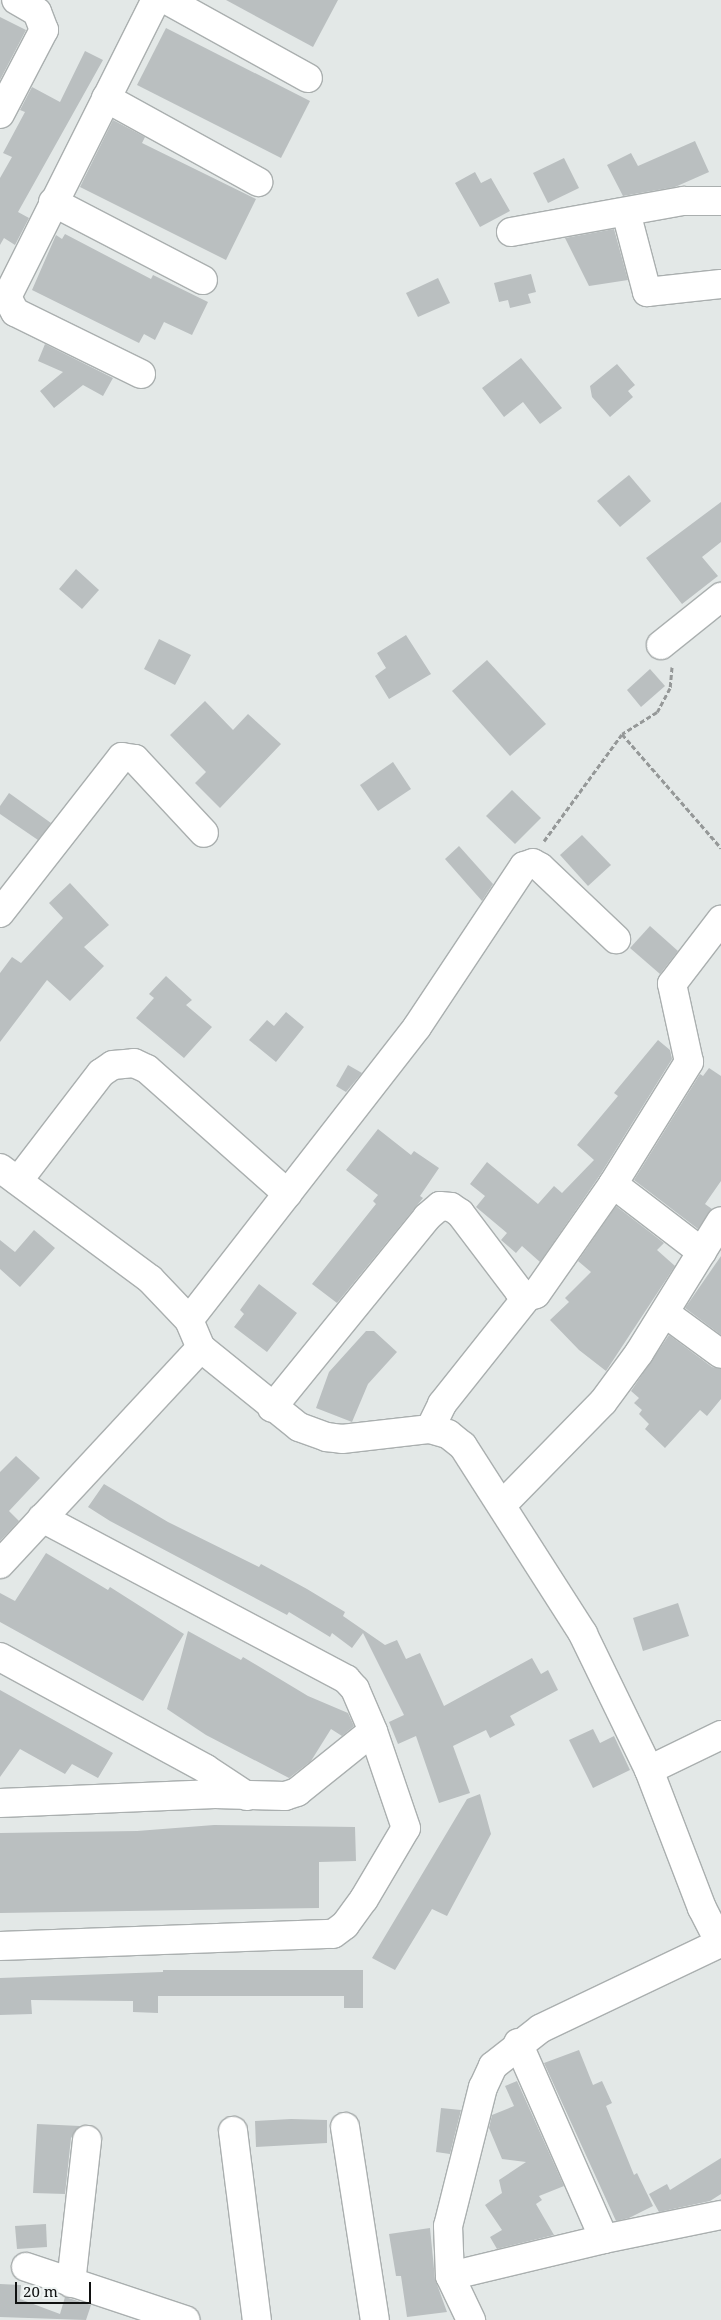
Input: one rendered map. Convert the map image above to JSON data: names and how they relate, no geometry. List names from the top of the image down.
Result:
{
  "scale_bar": "20 m"
}
